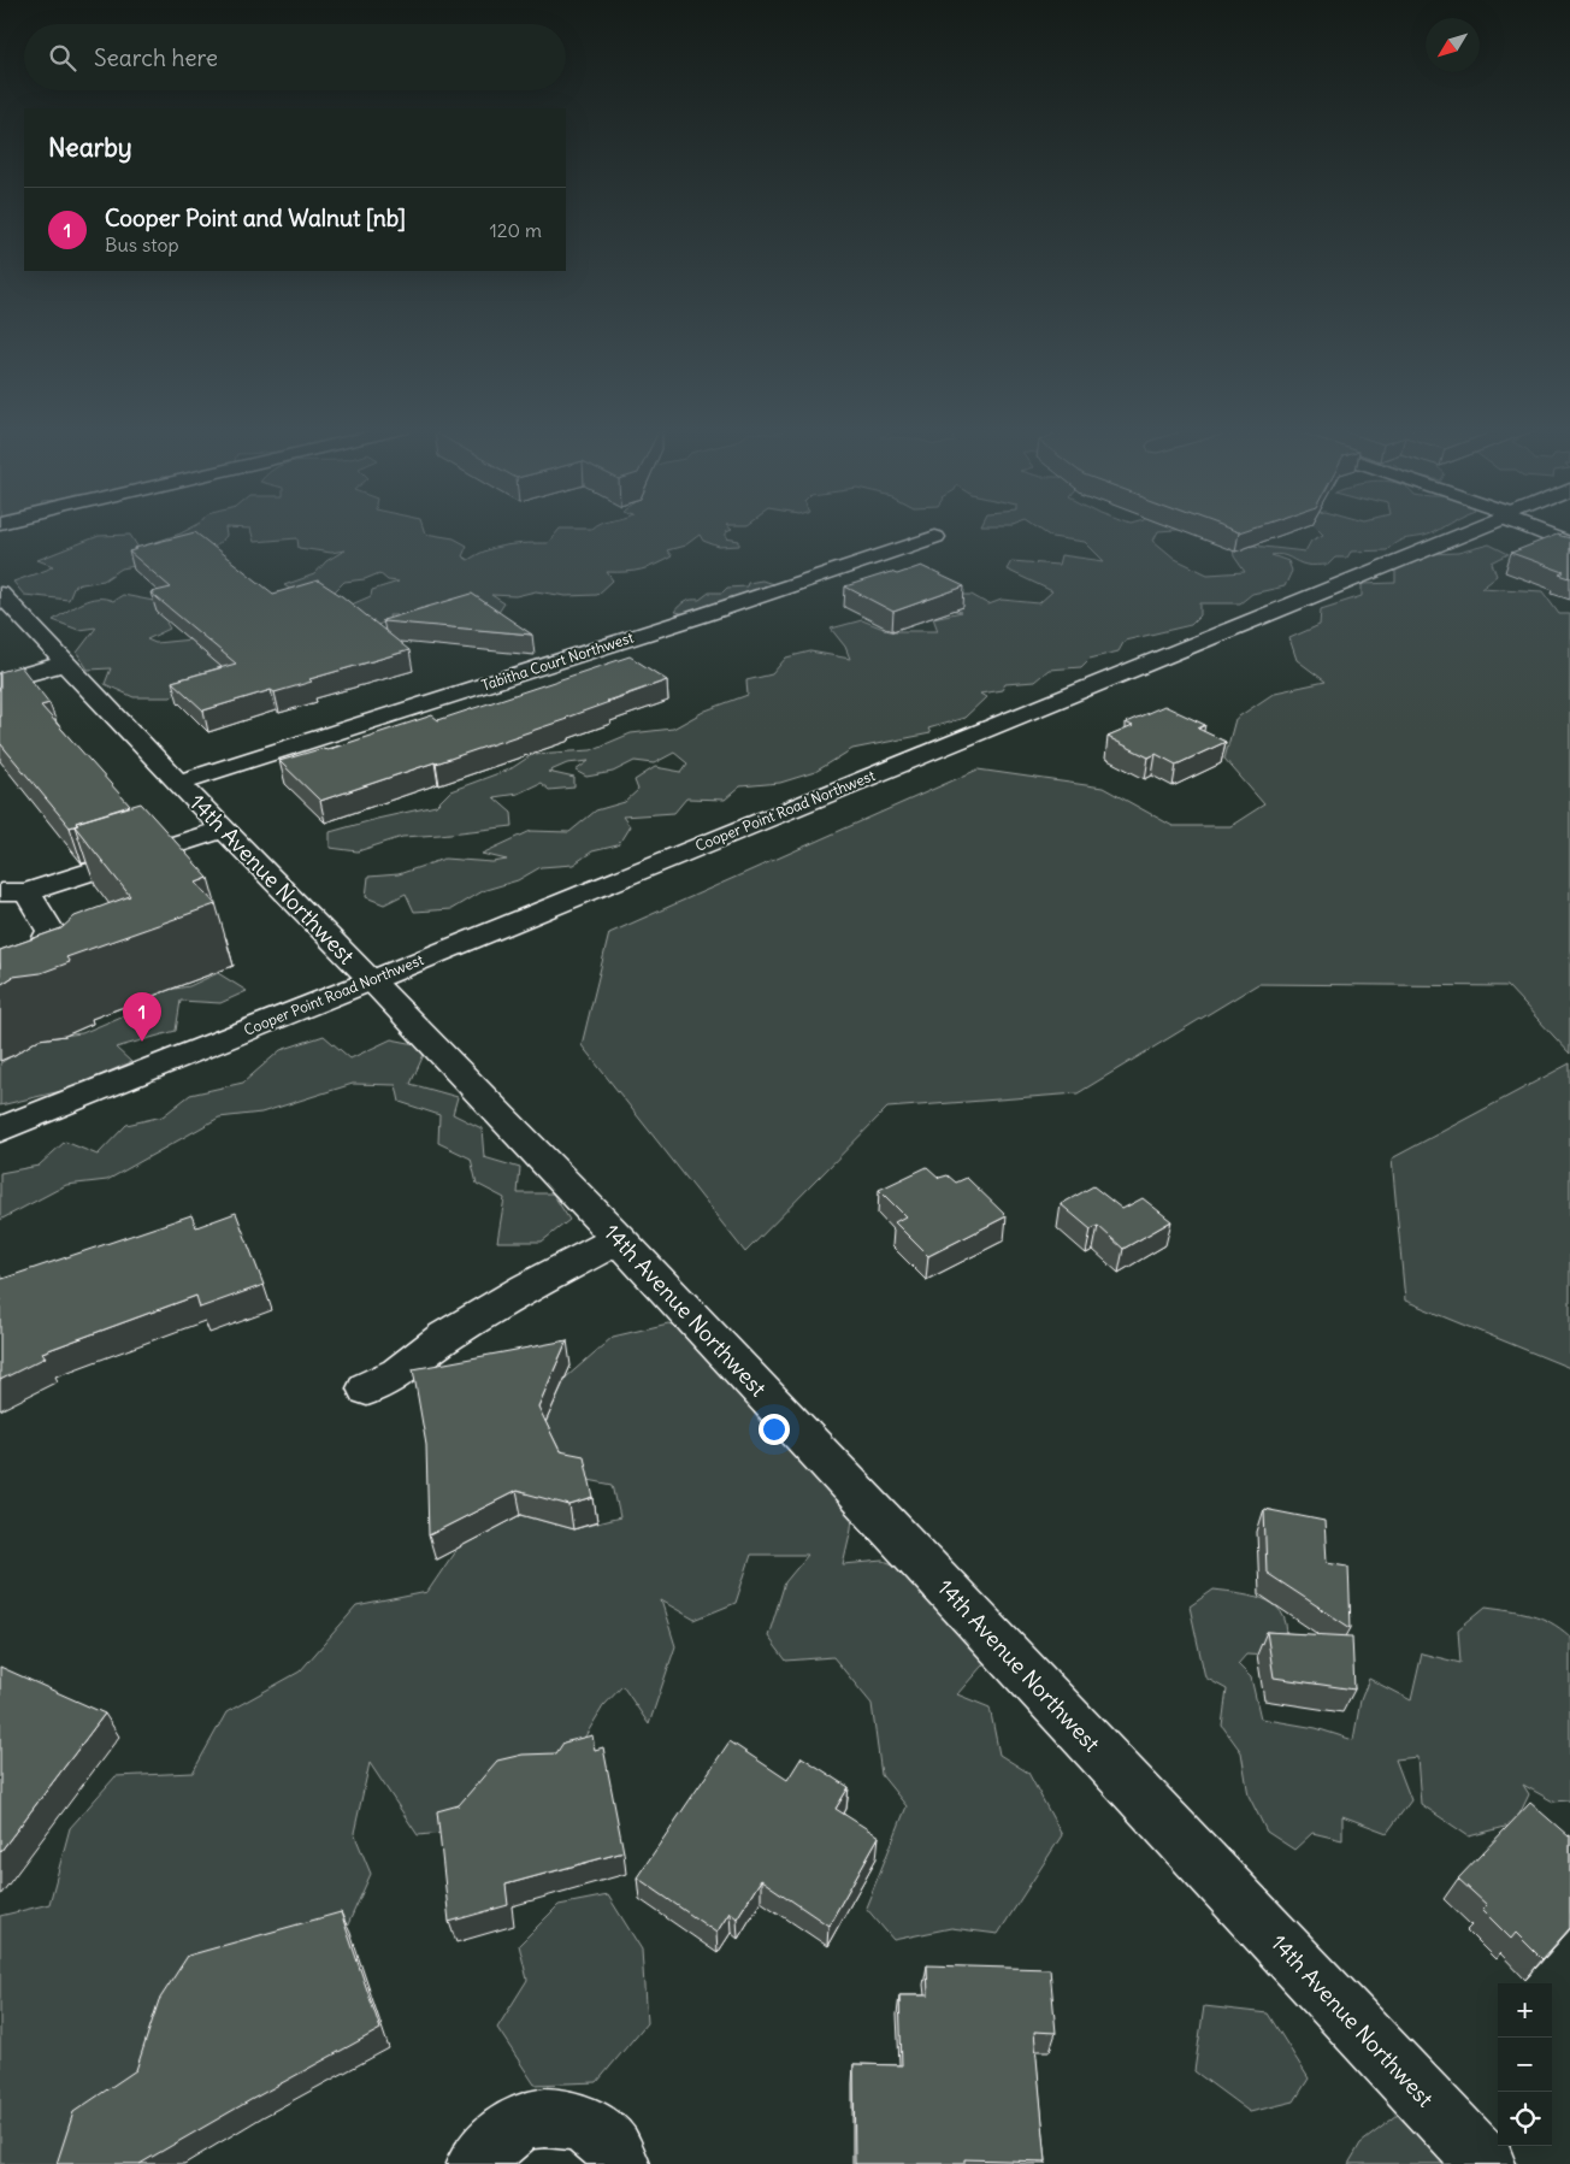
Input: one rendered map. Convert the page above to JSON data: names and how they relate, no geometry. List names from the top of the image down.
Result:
{
  "streets": {
    "street": ["Tabitha Court Northwest", "Cooper Point Road Northwest", "14th Avenue Northwest"]
  },
  "crossings": [
    ["Tabitha Court Northwest", "14th Avenue Northwest"],
    ["Cooper Point Road Northwest", "14th Avenue Northwest"]
  ],
  "north": "bottom left",
  "page": {
    "search": "Search here",
    "heading": "Nearby",
    "list": [
      {
        "mark": "1",
        "name": "Cooper Point and Walnut [nb]",
        "note": "Bus stop",
        "value": "120 m"
      }
    ],
    "pins": "1",
    "map_buttons": ["+", "−"]
  }
}
